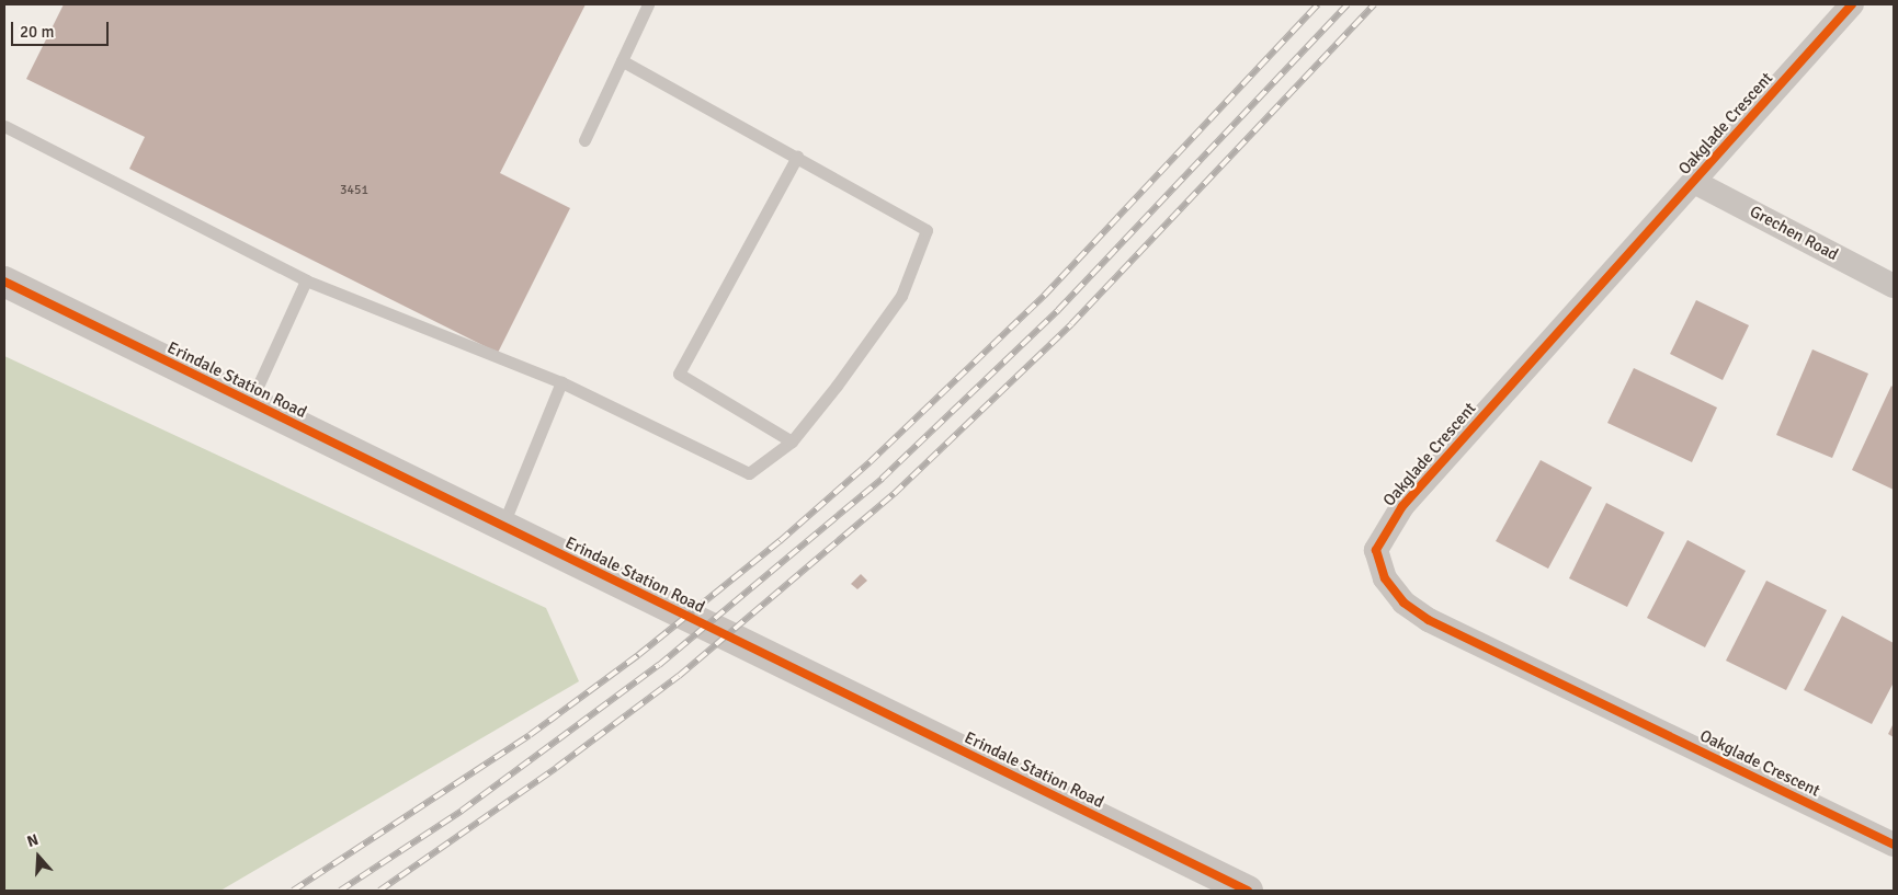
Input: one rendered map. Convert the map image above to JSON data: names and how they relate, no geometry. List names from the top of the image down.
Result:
{
  "streets": {
    "street": ["Oakglade Crescent", "Grechen Road", "Erindale Station Road"]
  },
  "crossings": [
    ["Oakglade Crescent", "Grechen Road"]
  ],
  "house_numbers": ["3451"],
  "scale_bar": "20 m",
  "north": "top"
}
